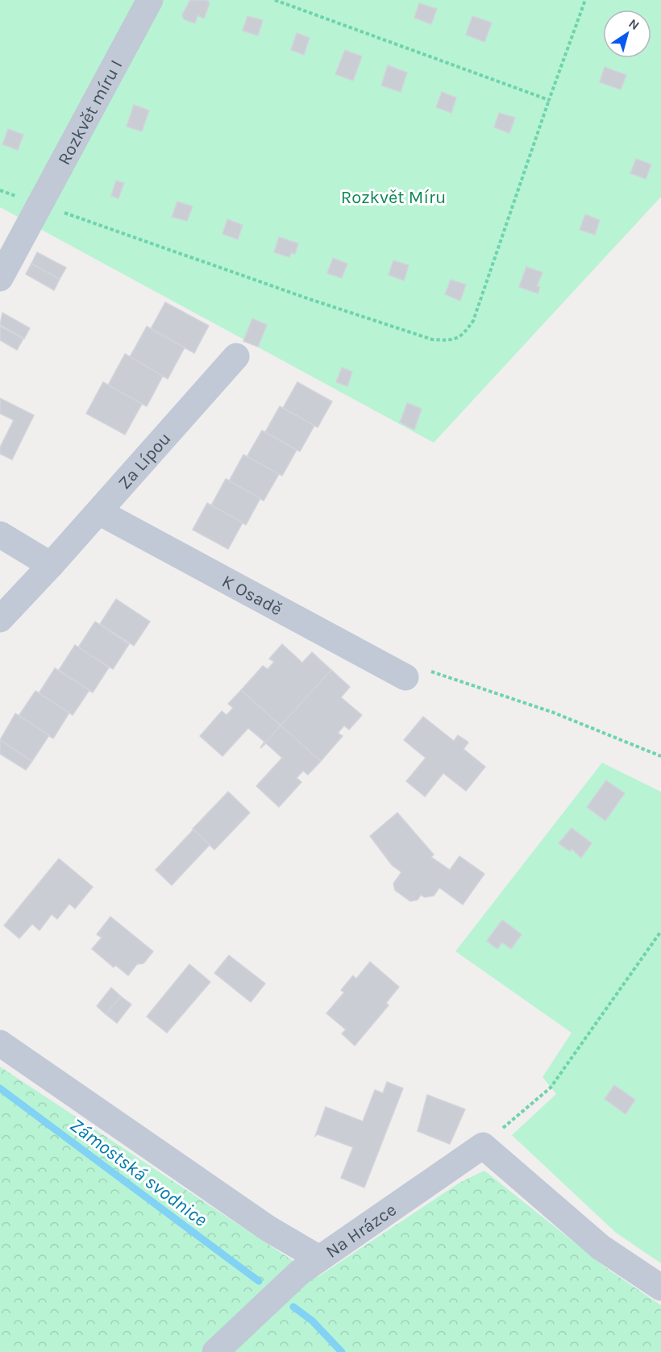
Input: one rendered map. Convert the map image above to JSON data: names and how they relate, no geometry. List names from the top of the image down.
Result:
{
  "streets": {
    "street": [
      "Rozkvět míru I",
      "Za Lípou",
      "K Osadě",
      "Na Hrázce"
    ]
  },
  "crossings": [
    ["Za Lípou", "K Osadě"]
  ],
  "water": ["Zámostská svodnice"],
  "parks": ["Rozkvět Míru"],
  "north": "top right"
}
